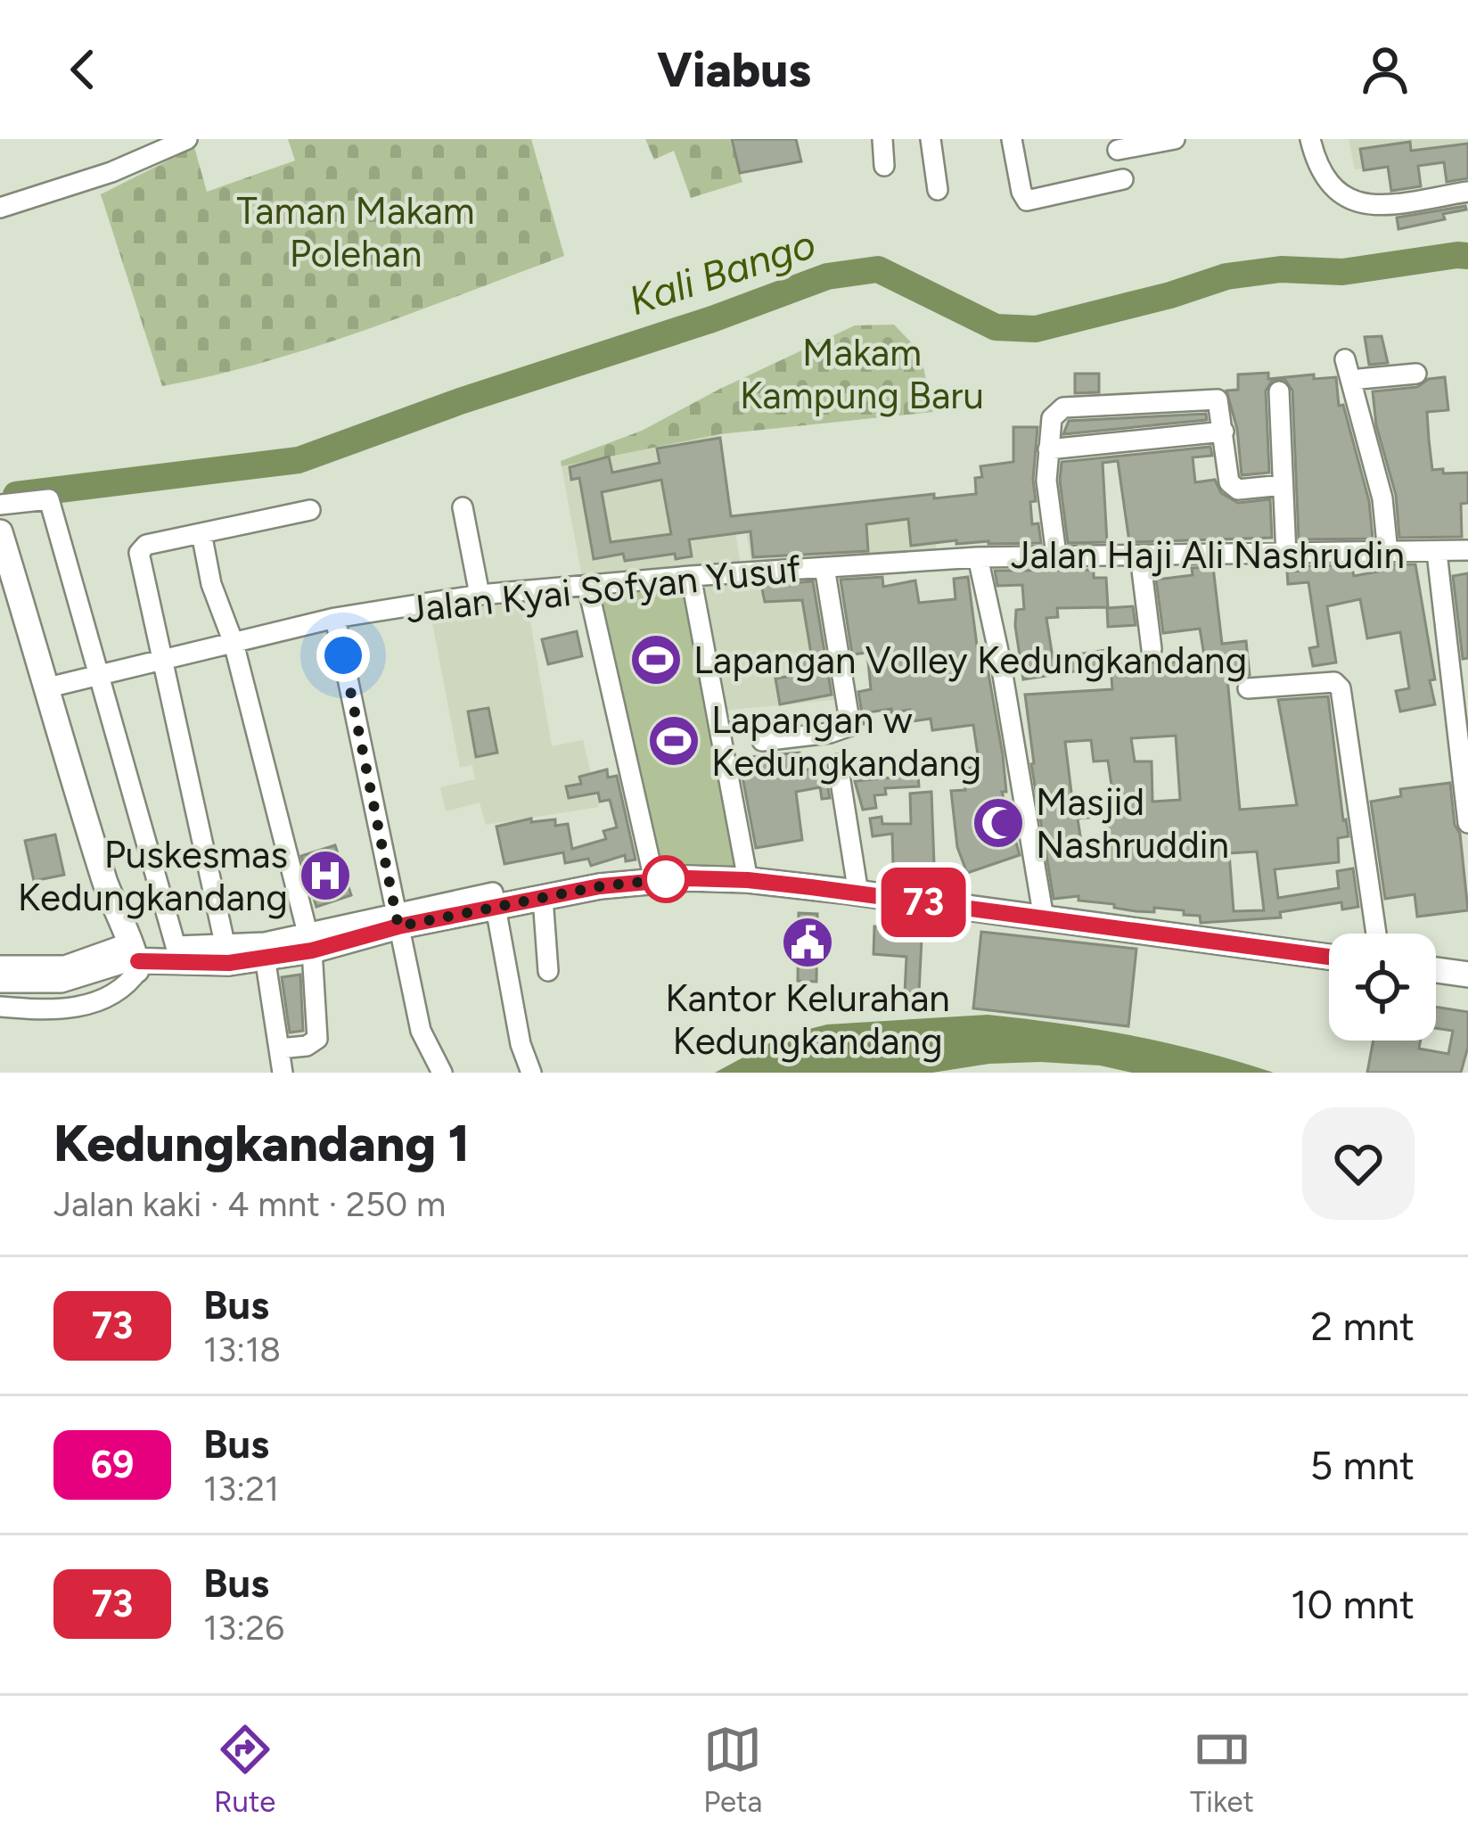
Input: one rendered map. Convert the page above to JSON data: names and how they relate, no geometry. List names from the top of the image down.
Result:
{
  "streets": {
    "street": ["Jalan Haji Ali Nashrudin", "Jalan Kyai Sofyan Yusuf"]
  },
  "crossings": [
    ["Jalan Haji Ali Nashrudin", "Jalan Kyai Sofyan Yusuf"]
  ],
  "water": ["Kali Bango"],
  "parks": ["Taman Makam Polehan", "Makam Kampung Baru"],
  "places": {
    "sports": ["Lapangan Volley Kedungkandang", "Lapangan w Kedungkandang"],
    "mosque": ["Masjid Nashruddin"],
    "hospital": ["Puskesmas Kedungkandang"],
    "public building": ["Kantor Kelurahan Kedungkandang"]
  },
  "lines": ["bus line 73"],
  "page": {
    "header": "Viabus",
    "on_map": "73",
    "heading": ["Kedungkandang 1", "Jalan kaki · 4 mnt · 250 m"],
    "list": [
      {
        "mark": "73",
        "name": "Bus",
        "note": "13:18",
        "value": "2 mnt"
      },
      {
        "mark": "69",
        "name": "Bus",
        "note": "13:21",
        "value": "5 mnt"
      },
      {
        "mark": "73",
        "name": "Bus",
        "note": "13:26",
        "value": "10 mnt"
      }
    ],
    "tabs": ["Rute", "Peta", "Tiket"]
  }
}
